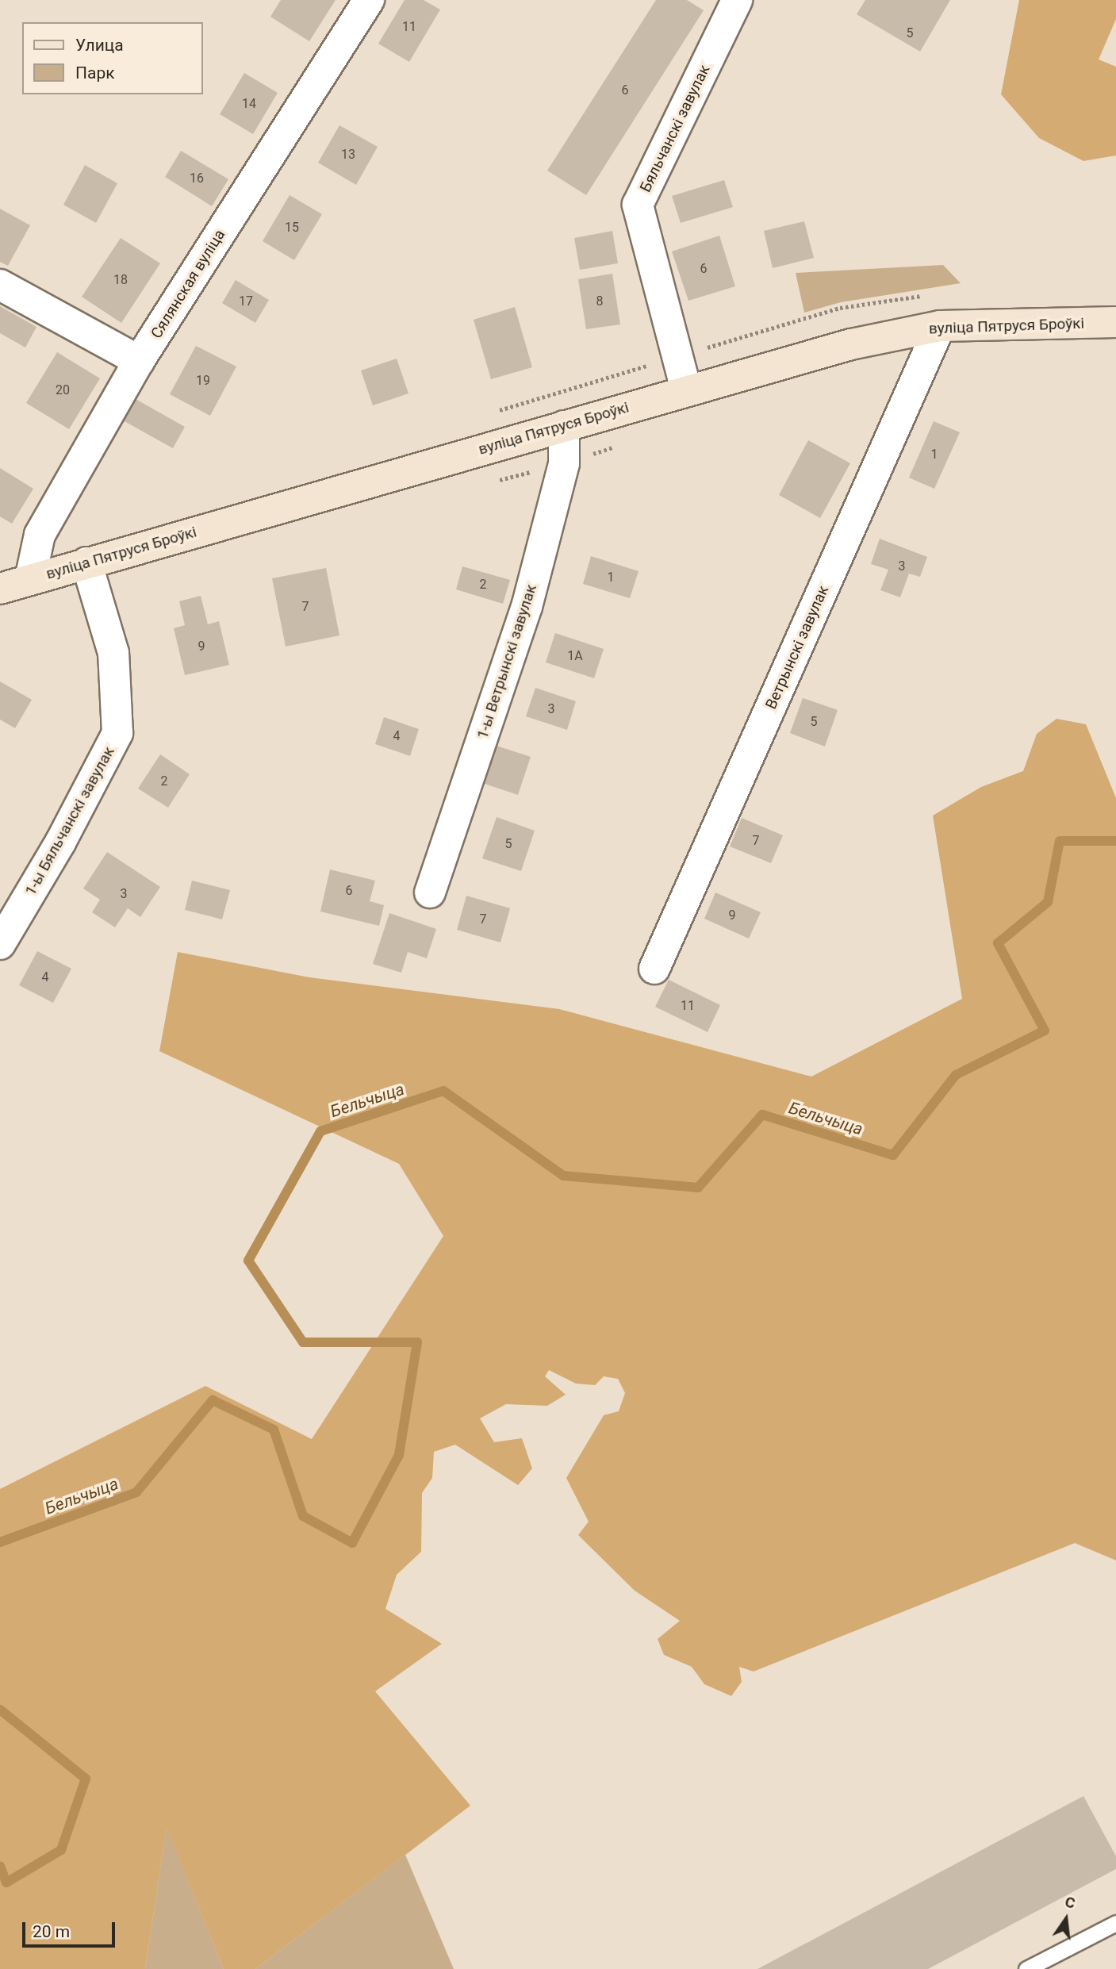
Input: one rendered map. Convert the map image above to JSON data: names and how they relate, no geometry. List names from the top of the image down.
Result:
{
  "streets": {
    "main road": ["вуліца Пятруся Броўкі"],
    "street": [
      "Бяльчанскі завулак",
      "Сялянская вуліца",
      "Ветрынскі завулак",
      "1-ы Ветрынскі завулак",
      "1-ы Бяльчанскі завулак"
    ]
  },
  "crossings": [
    ["Бяльчанскі завулак", "вуліца Пятруся Броўкі"],
    ["Сялянская вуліца", "вуліца Пятруся Броўкі"],
    ["вуліца Пятруся Броўкі", "Ветрынскі завулак"],
    ["вуліца Пятруся Броўкі", "1-ы Ветрынскі завулак"],
    ["вуліца Пятруся Броўкі", "1-ы Бяльчанскі завулак"]
  ],
  "water": ["Бельчыца"],
  "house_numbers": [
    "11",
    "5",
    "6",
    "14",
    "13",
    "16",
    "15",
    "6",
    "18",
    "17",
    "8",
    "19",
    "20",
    "1",
    "3",
    "1",
    "2",
    "7",
    "9",
    "1А",
    "3",
    "5",
    "4",
    "2",
    "7",
    "5",
    "6",
    "3",
    "9",
    "7",
    "4",
    "11"
  ],
  "legend": ["Улица", "Парк"],
  "scale_bar": "20 m",
  "north": "top"
}
